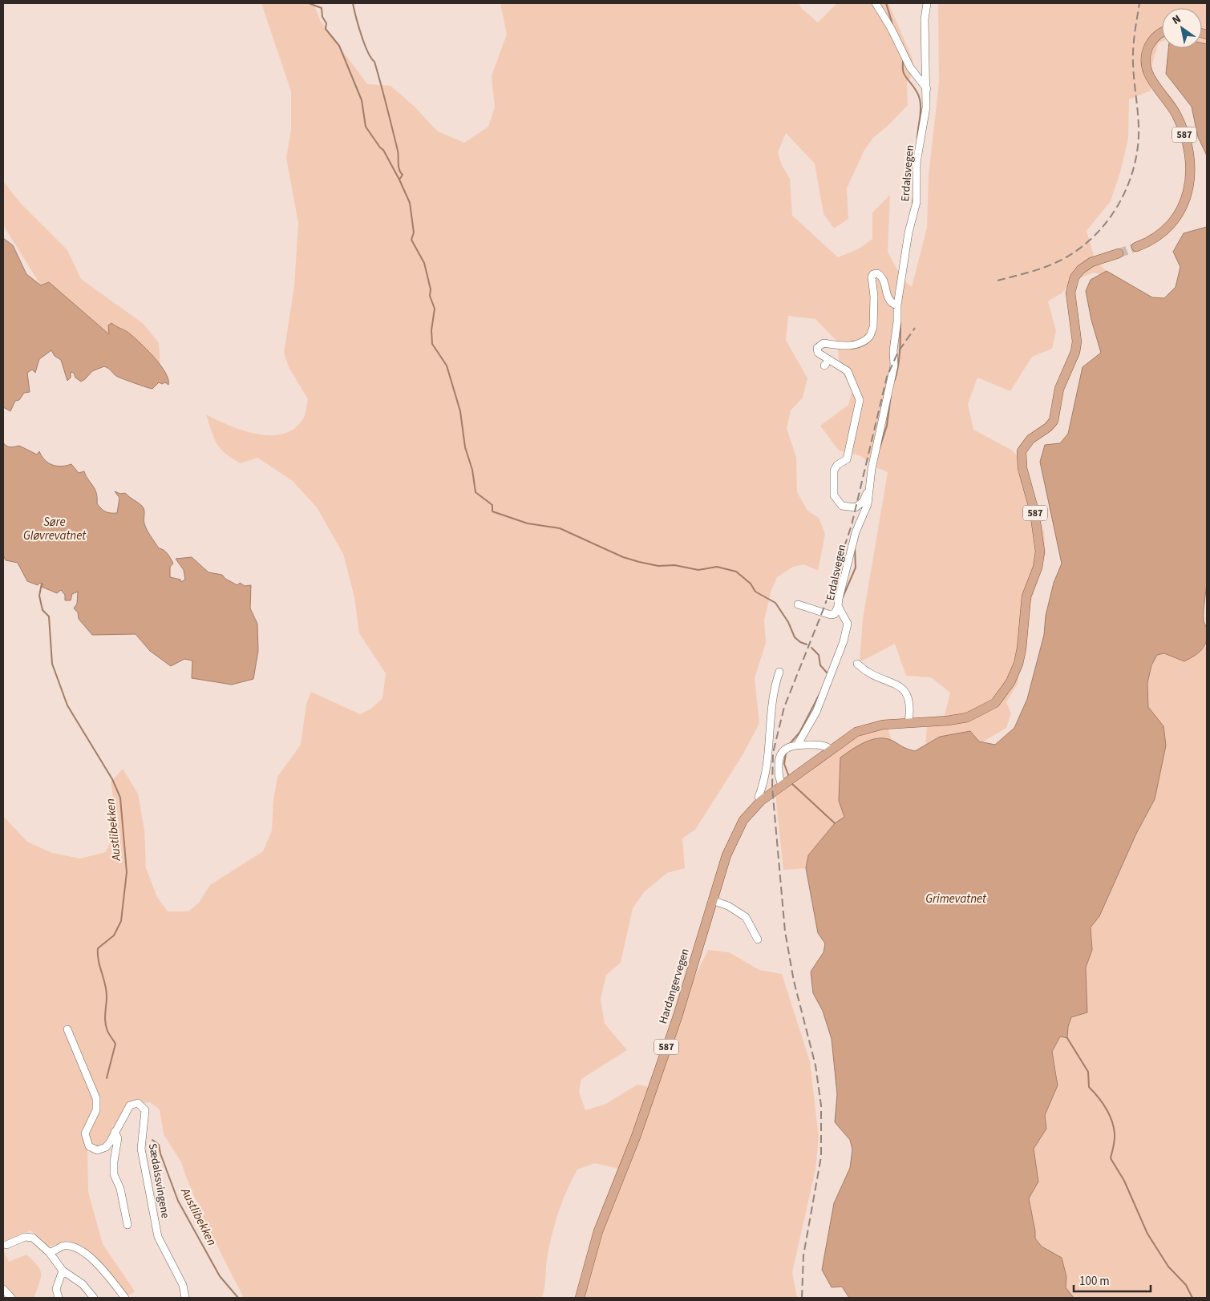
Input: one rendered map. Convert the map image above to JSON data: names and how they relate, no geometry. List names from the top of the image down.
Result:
{
  "streets": {
    "main road": ["587", "Hardangervegen"],
    "street": ["Erdalsvegen", "Sædalssvingene"]
  },
  "crossings": [
    ["Erdalsvegen", "Hardangervegen"]
  ],
  "water": ["Søre Gløvrevatnet", "Austlibekken", "Grimevatnet"],
  "scale_bar": "100 m",
  "north": "top left"
}
